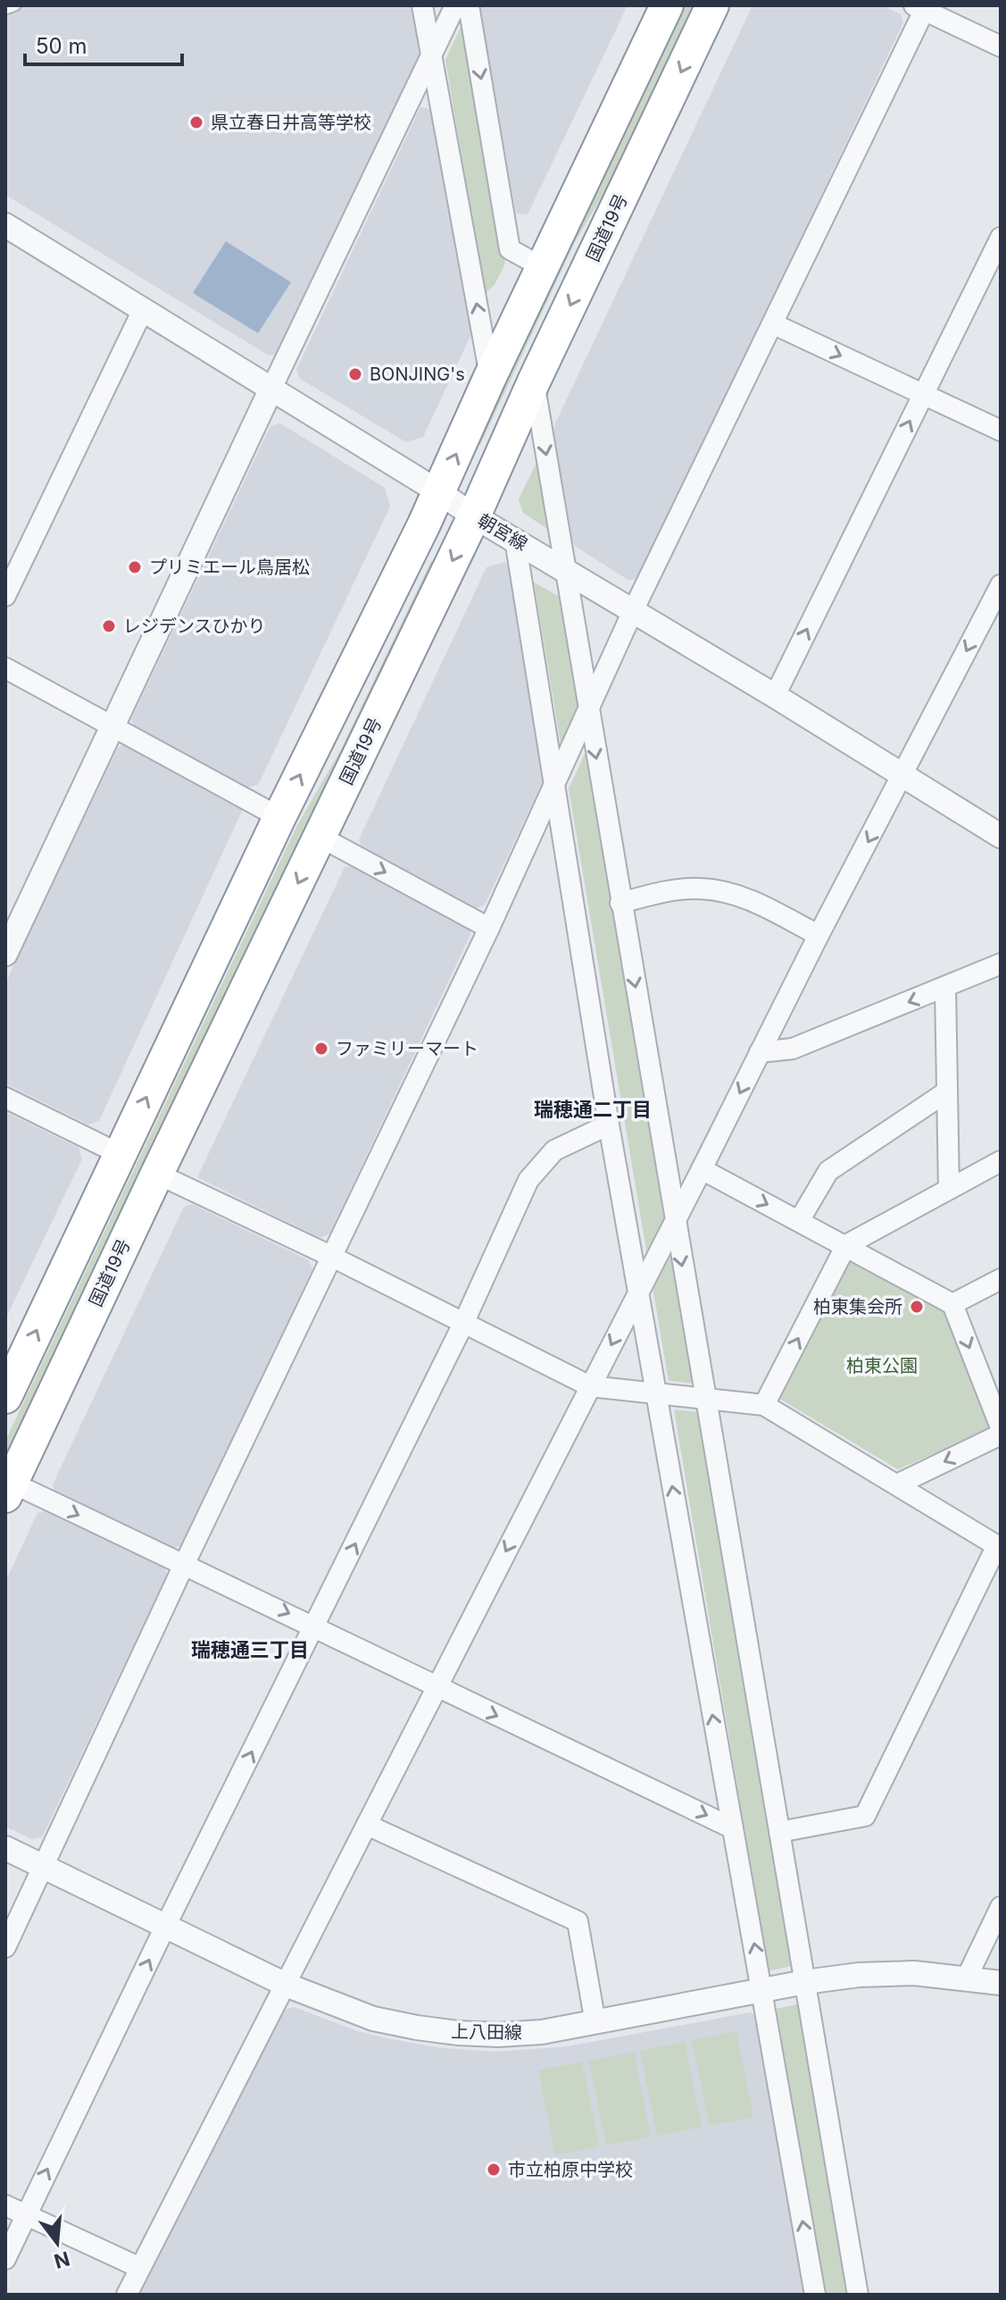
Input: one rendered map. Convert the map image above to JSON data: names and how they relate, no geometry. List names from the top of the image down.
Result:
{
  "streets": {
    "highway": ["国道19号"],
    "street": ["朝宮線", "上八田線"]
  },
  "crossings": [
    ["国道19号", "朝宮線"]
  ],
  "districts": ["瑞穂通二丁目", "瑞穂通三丁目"],
  "parks": ["柏東公園"],
  "places": [
    "県立春日井高等学校",
    "BONJING's",
    "プリミエール鳥居松",
    "レジデンスひかり",
    "ファミリーマート",
    "柏東集会所",
    "市立柏原中学校"
  ],
  "scale_bar": "50 m",
  "north": "bottom"
}
